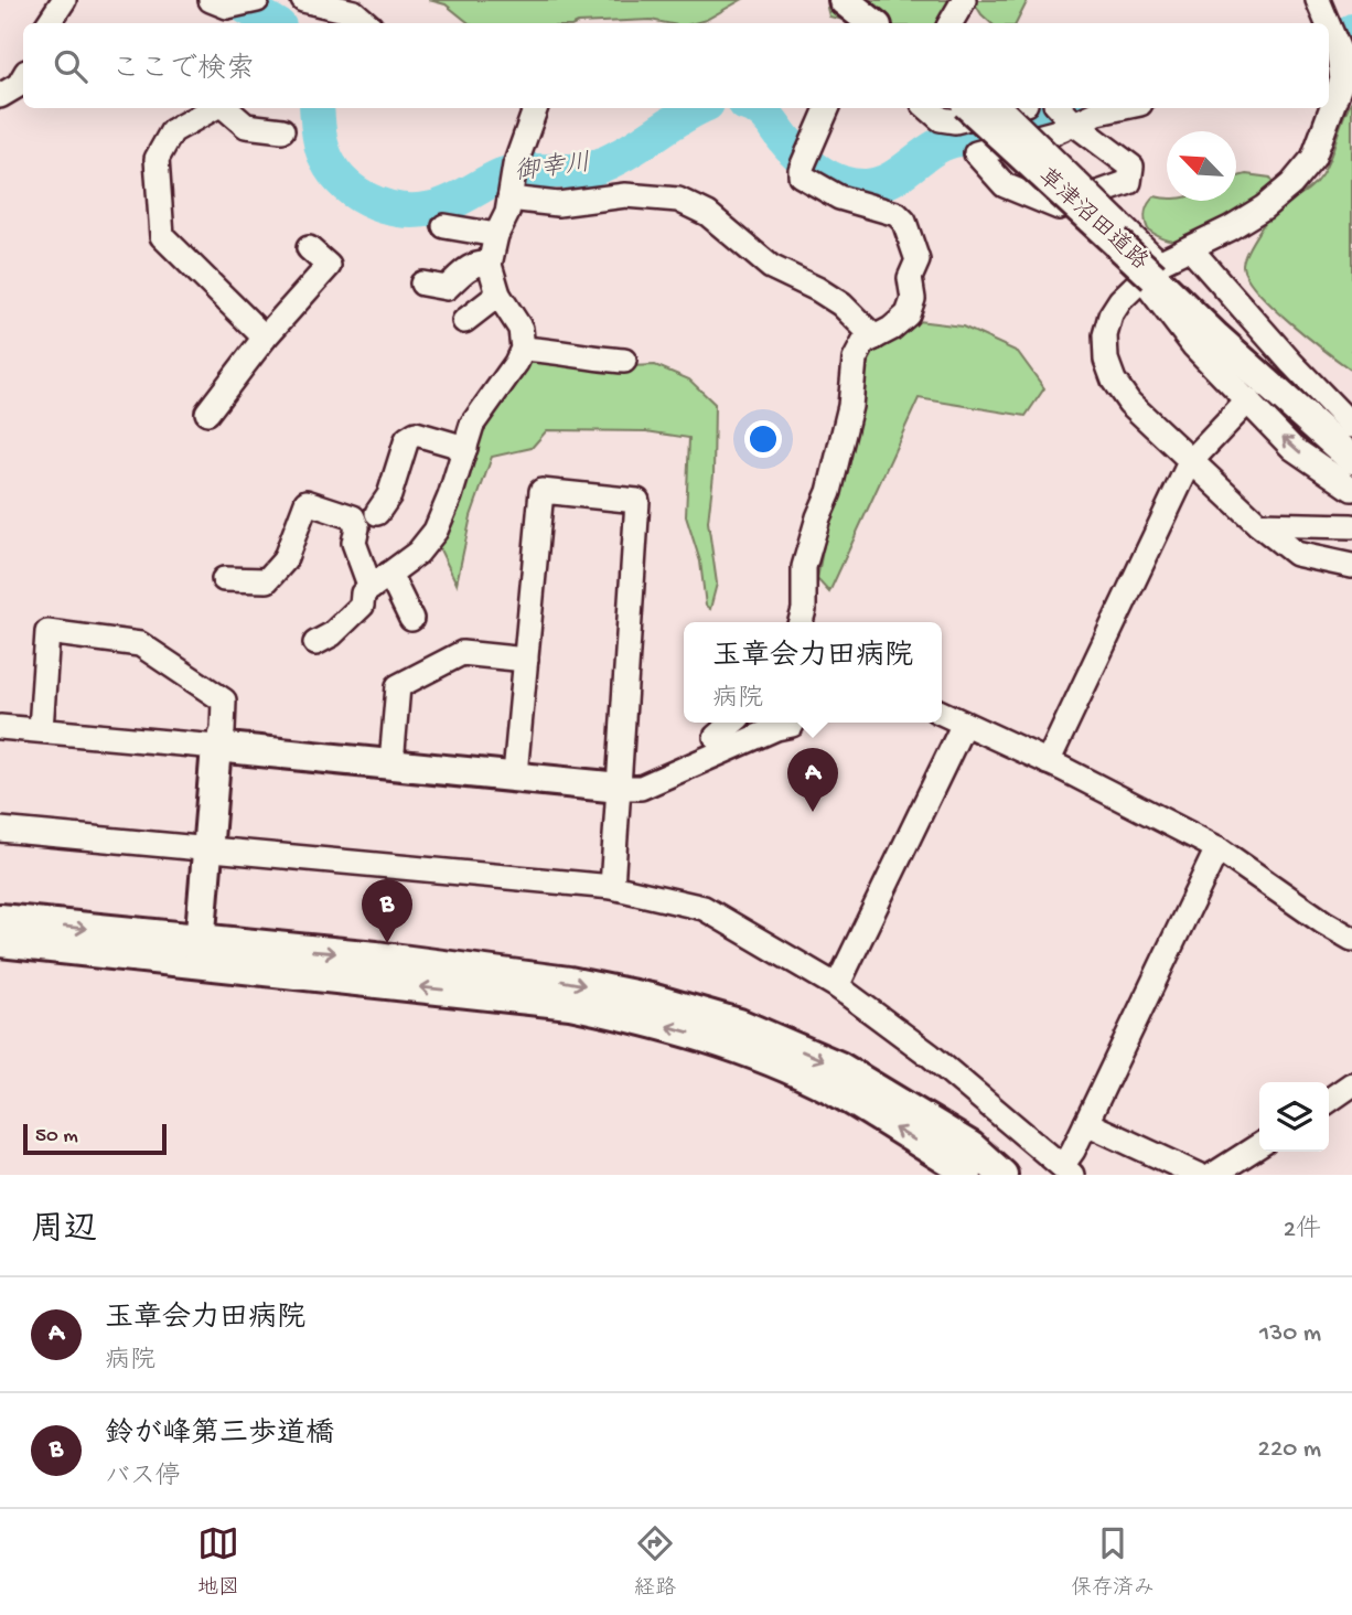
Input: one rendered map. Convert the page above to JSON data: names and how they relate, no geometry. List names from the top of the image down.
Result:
{
  "streets": {
    "street": ["草津沼田道路"]
  },
  "water": ["御幸川"],
  "scale_bar": "50 m",
  "north": "top left",
  "page": {
    "search": "ここで検索",
    "popup": ["玉章会力田病院", "病院"],
    "pins": ["A", "B"],
    "scale": "50 m",
    "heading": ["周辺", "2件"],
    "list": [
      {
        "mark": "A",
        "name": "玉章会力田病院",
        "note": "病院",
        "value": "130 m"
      },
      {
        "mark": "B",
        "name": "鈴が峰第三歩道橋",
        "note": "バス停",
        "value": "220 m"
      }
    ],
    "nav": ["地図", "経路", "保存済み"]
  }
}
